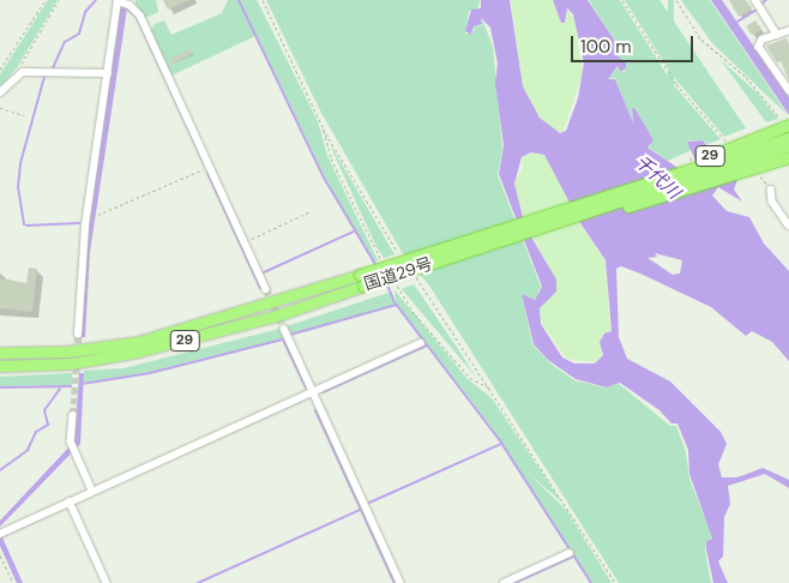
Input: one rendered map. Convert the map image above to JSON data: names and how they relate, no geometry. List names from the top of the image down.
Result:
{
  "streets": {
    "highway": ["29", "国道29号"]
  },
  "crossings": [
    ["29", "国道29号"]
  ],
  "water": ["千代川"],
  "scale_bar": "100 m"
}
